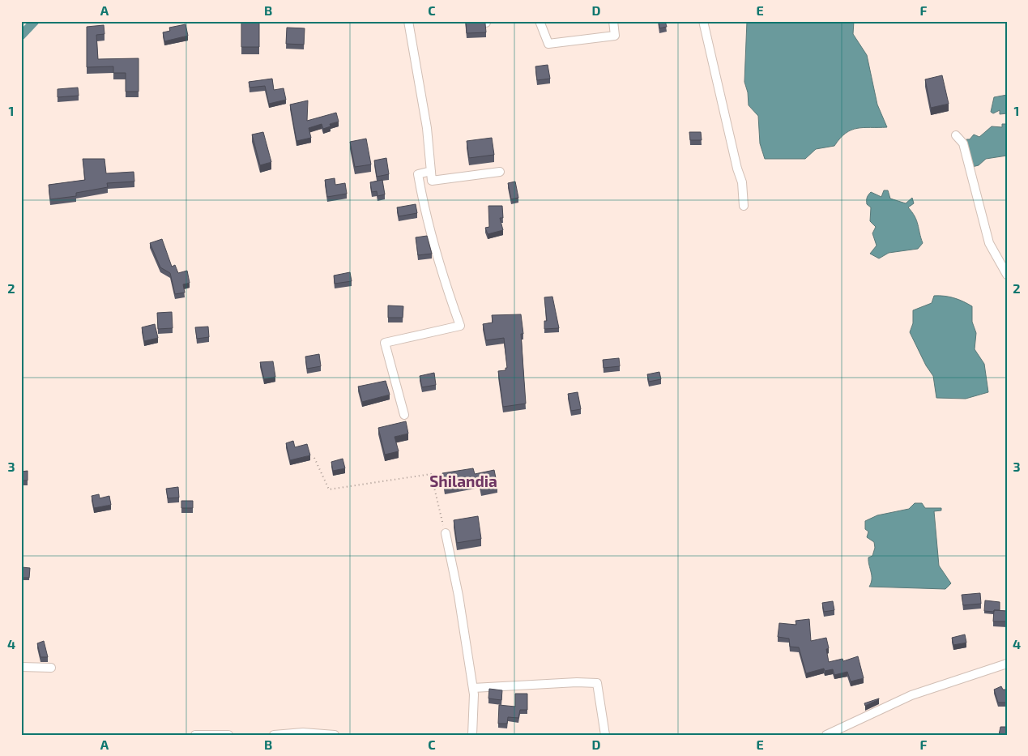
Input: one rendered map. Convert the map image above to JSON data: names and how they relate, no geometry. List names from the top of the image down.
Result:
{
  "districts": ["Shilandia"],
  "grid": {
    "columns": [
      "A",
      "B",
      "C",
      "D",
      "E",
      "F"
    ],
    "rows": [
      "1",
      "2",
      "3",
      "4"
    ]
  }
}
